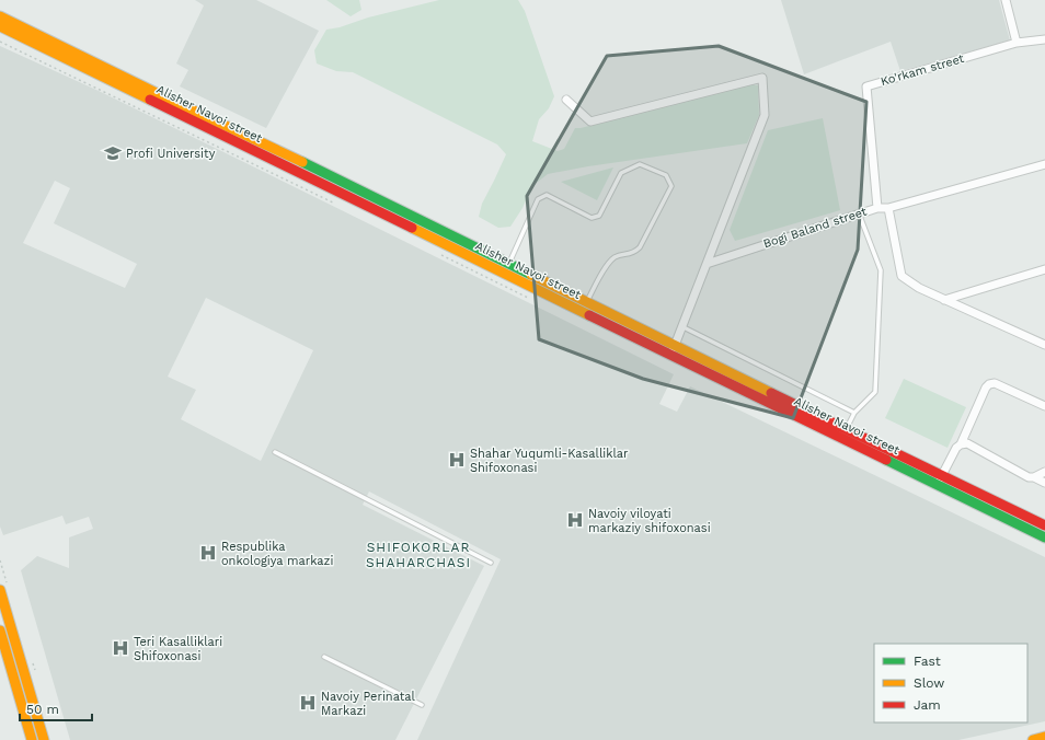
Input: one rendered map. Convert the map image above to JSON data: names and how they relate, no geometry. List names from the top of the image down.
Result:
{
  "streets": {
    "main road": ["Alisher Navoi street"],
    "street": ["Ko'rkam street", "Bogi Baland street"]
  },
  "crossings": [
    ["Ko'rkam street", "Bogi Baland street"]
  ],
  "districts": ["SHIFOKORLAR SHAHARCHASI"],
  "places": {
    "school or university": ["Profi University"],
    "hospital": [
      "Shahar Yuqumli-Kasalliklar Shifoxonasi",
      "Navoiy viloyati markaziy shifoxonasi",
      "Respublika onkologiya markazi",
      "Teri Kasalliklari Shifoxonasi",
      "Navoiy Perinatal Markazi"
    ]
  },
  "legend": ["Fast", "Slow", "Jam"],
  "scale_bar": "50 m"
}
